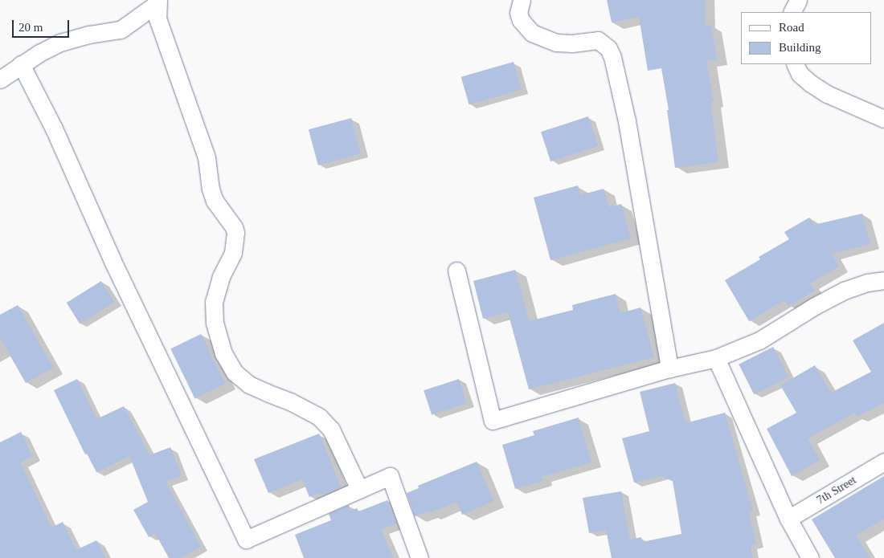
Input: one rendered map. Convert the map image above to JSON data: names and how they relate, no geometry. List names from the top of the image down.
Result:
{
  "streets": {
    "street": ["7th Street"]
  },
  "legend": ["Road", "Building"],
  "scale_bar": "20 m"
}
